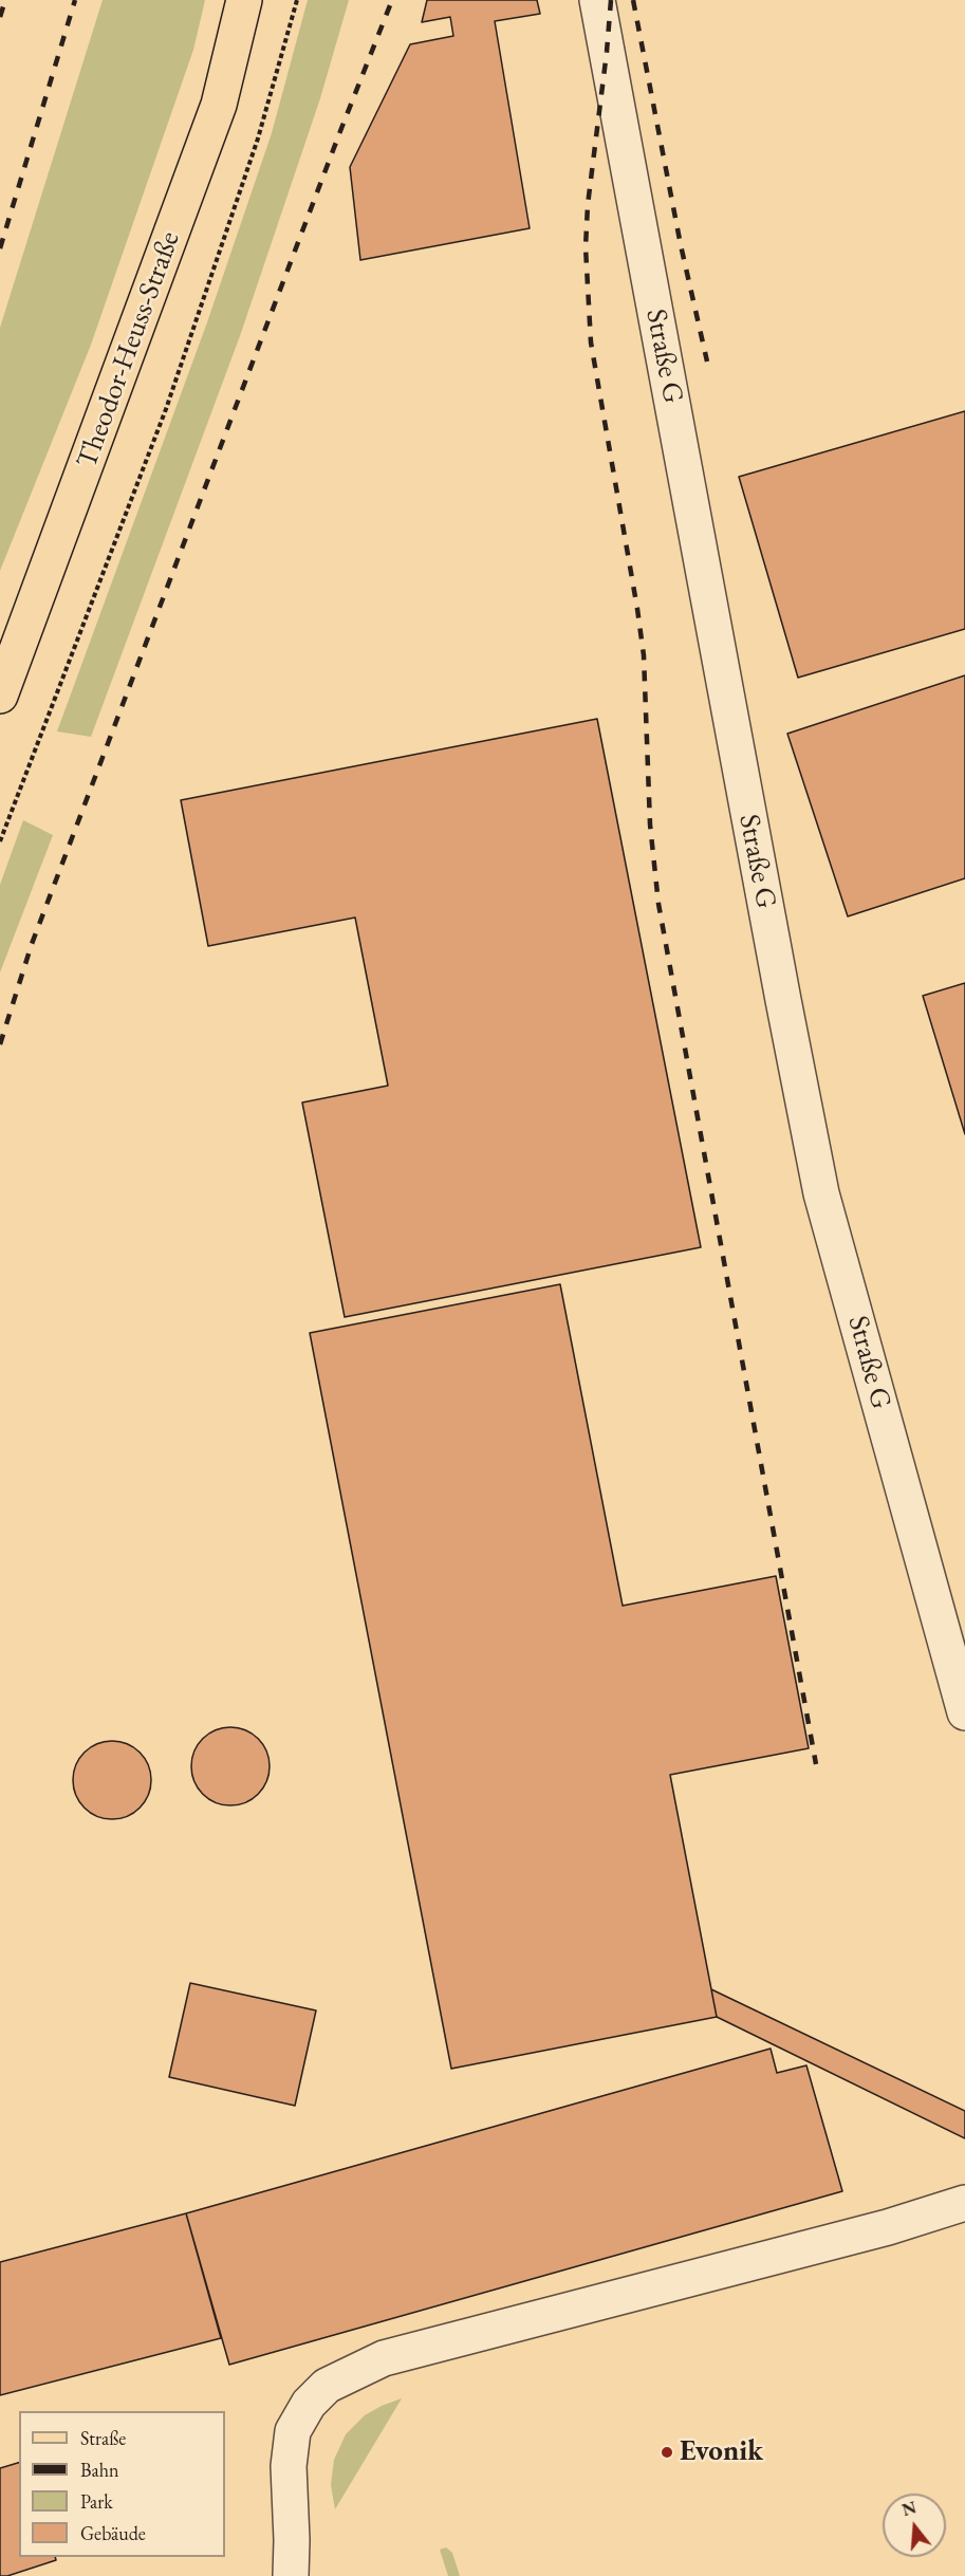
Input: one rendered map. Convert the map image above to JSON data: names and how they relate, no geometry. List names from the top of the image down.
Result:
{
  "streets": {
    "main road": ["Theodor-Heuss-Straße"],
    "street": ["Straße G"]
  },
  "places": ["Evonik"],
  "legend": [
    "Straße",
    "Bahn",
    "Park",
    "Gebäude"
  ],
  "north": "top"
}
